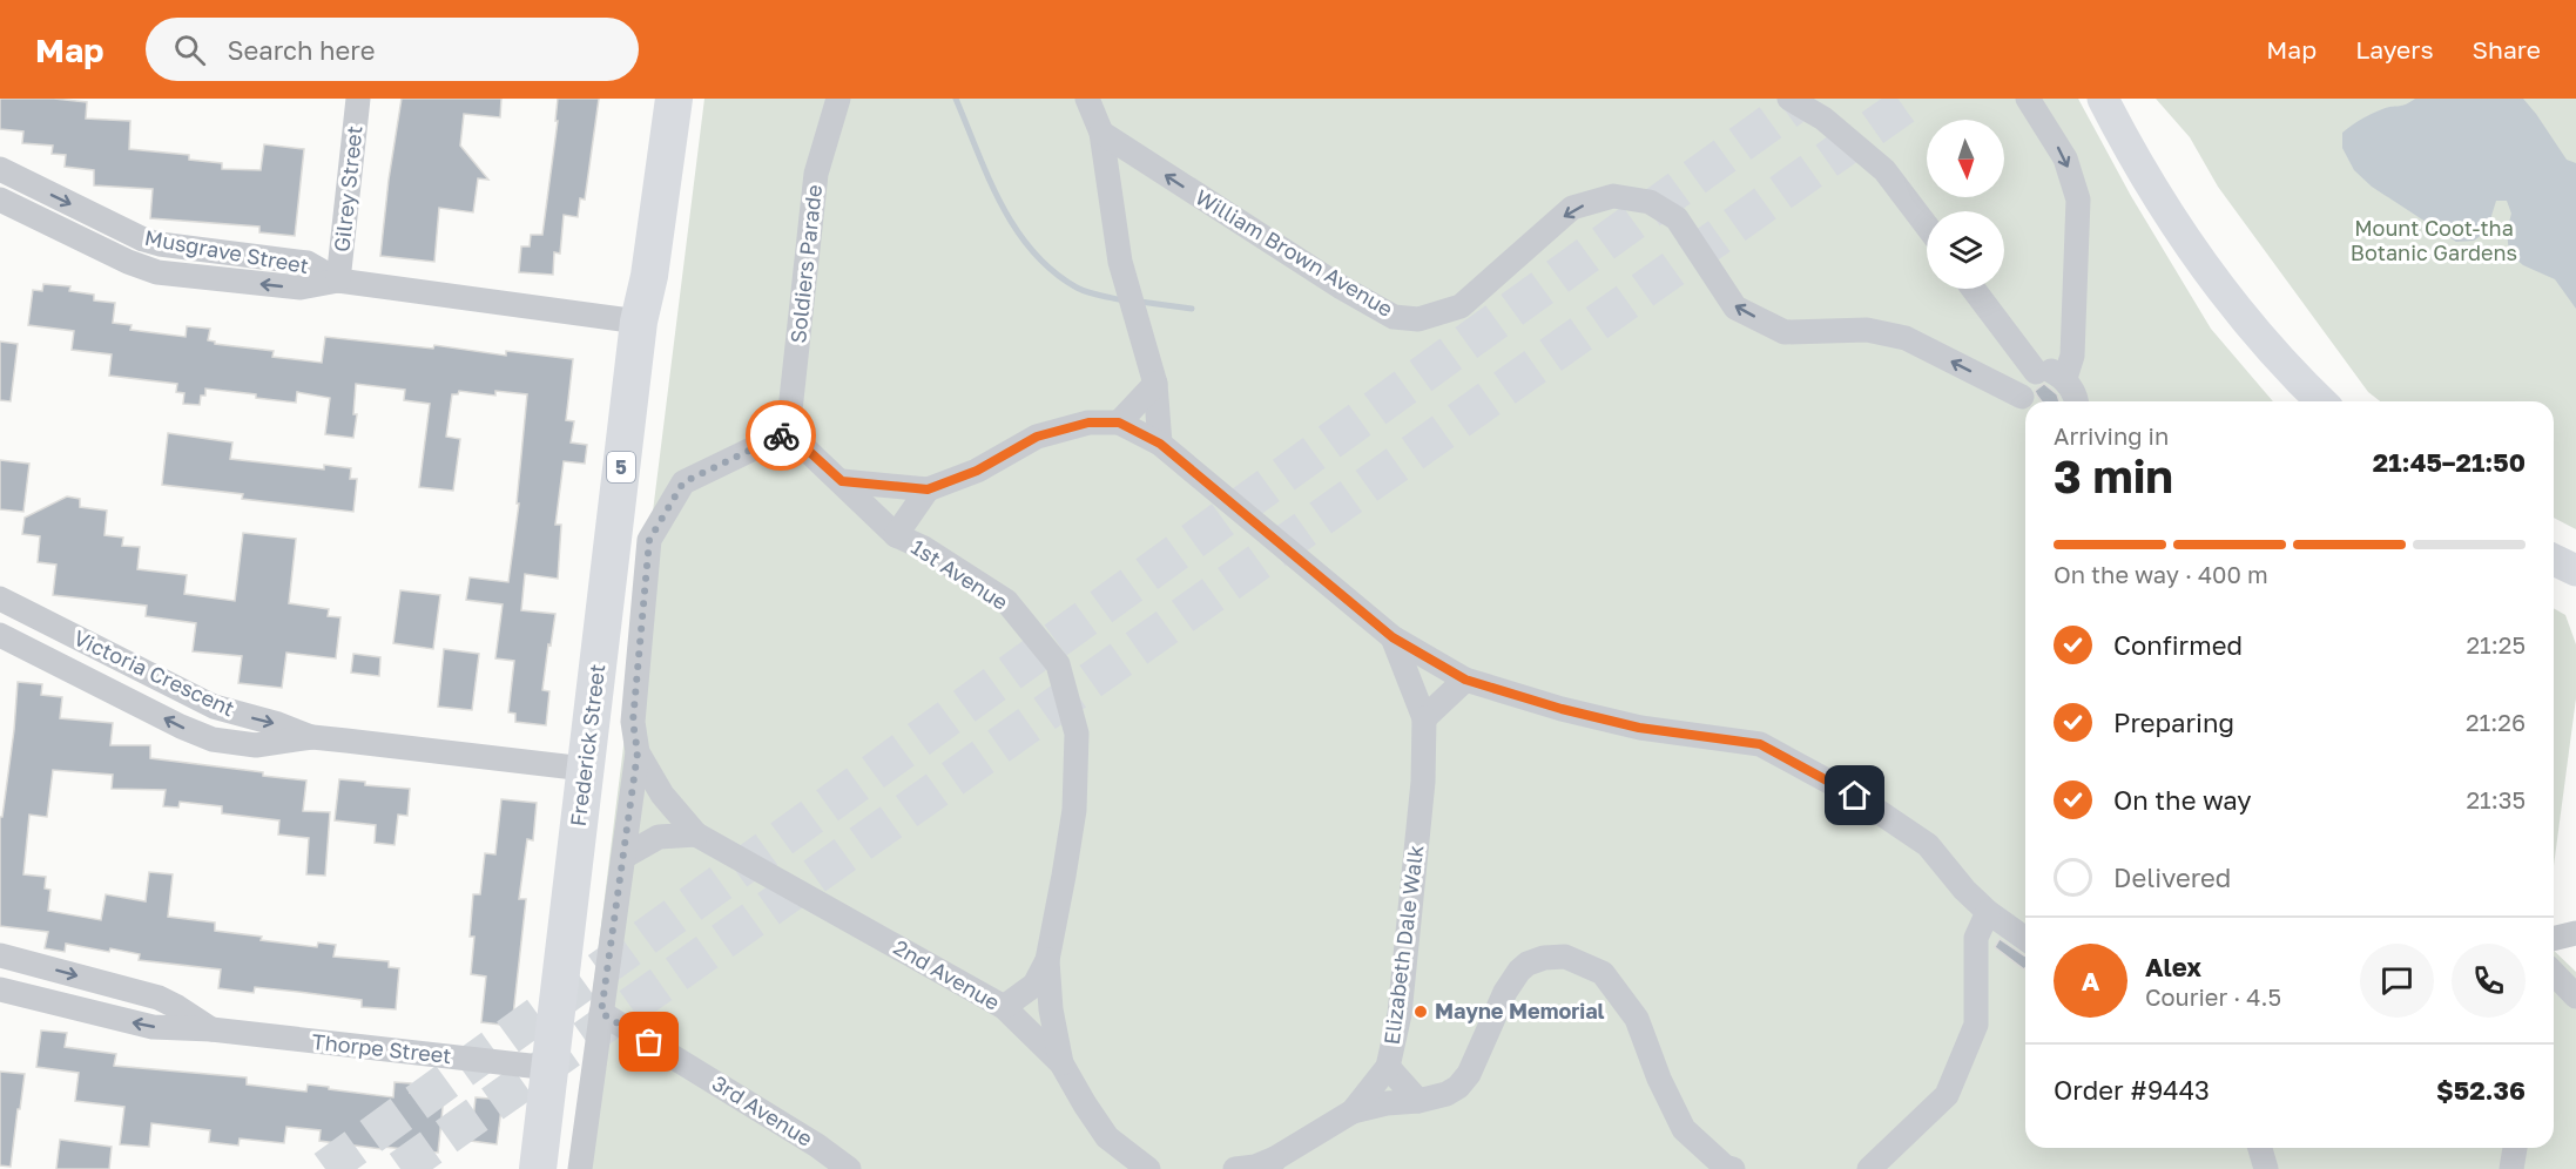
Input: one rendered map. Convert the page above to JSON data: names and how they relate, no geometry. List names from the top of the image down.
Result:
{
  "streets": {
    "highway": ["5", "Frederick Street"],
    "street": [
      "Gilrey Street",
      "Musgrave Street",
      "William Brown Avenue",
      "Soldiers Parade",
      "1st Avenue",
      "Victoria Crescent",
      "Elizabeth Dale Walk",
      "2nd Avenue",
      "Thorpe Street",
      "3rd Avenue"
    ]
  },
  "crossings": [
    ["Gilrey Street", "Musgrave Street"],
    ["Musgrave Street", "Frederick Street"],
    ["Soldiers Parade", "1st Avenue"],
    ["Victoria Crescent", "Frederick Street"],
    ["Frederick Street", "Thorpe Street"]
  ],
  "one_way": ["William Brown Avenue"],
  "parks": ["Mount Coot-tha Botanic Gardens"],
  "places": ["Mayne Memorial"],
  "north": "bottom",
  "page": {
    "header": "Map",
    "search": "Search here",
    "nav": ["Map", "Layers", "Share"],
    "heading": ["3 min", "Arriving in", "21:45–21:50"],
    "panel": [
      "Alex",
      "Courier · 4.5",
      "Order #9443",
      "$52.36"
    ],
    "bar": "On the way · 400 m",
    "list": [
      ["Confirmed", "21:25"],
      ["Preparing", "21:26"],
      ["On the way", "21:35"],
      "Delivered"
    ],
    "round": "A"
  }
}
